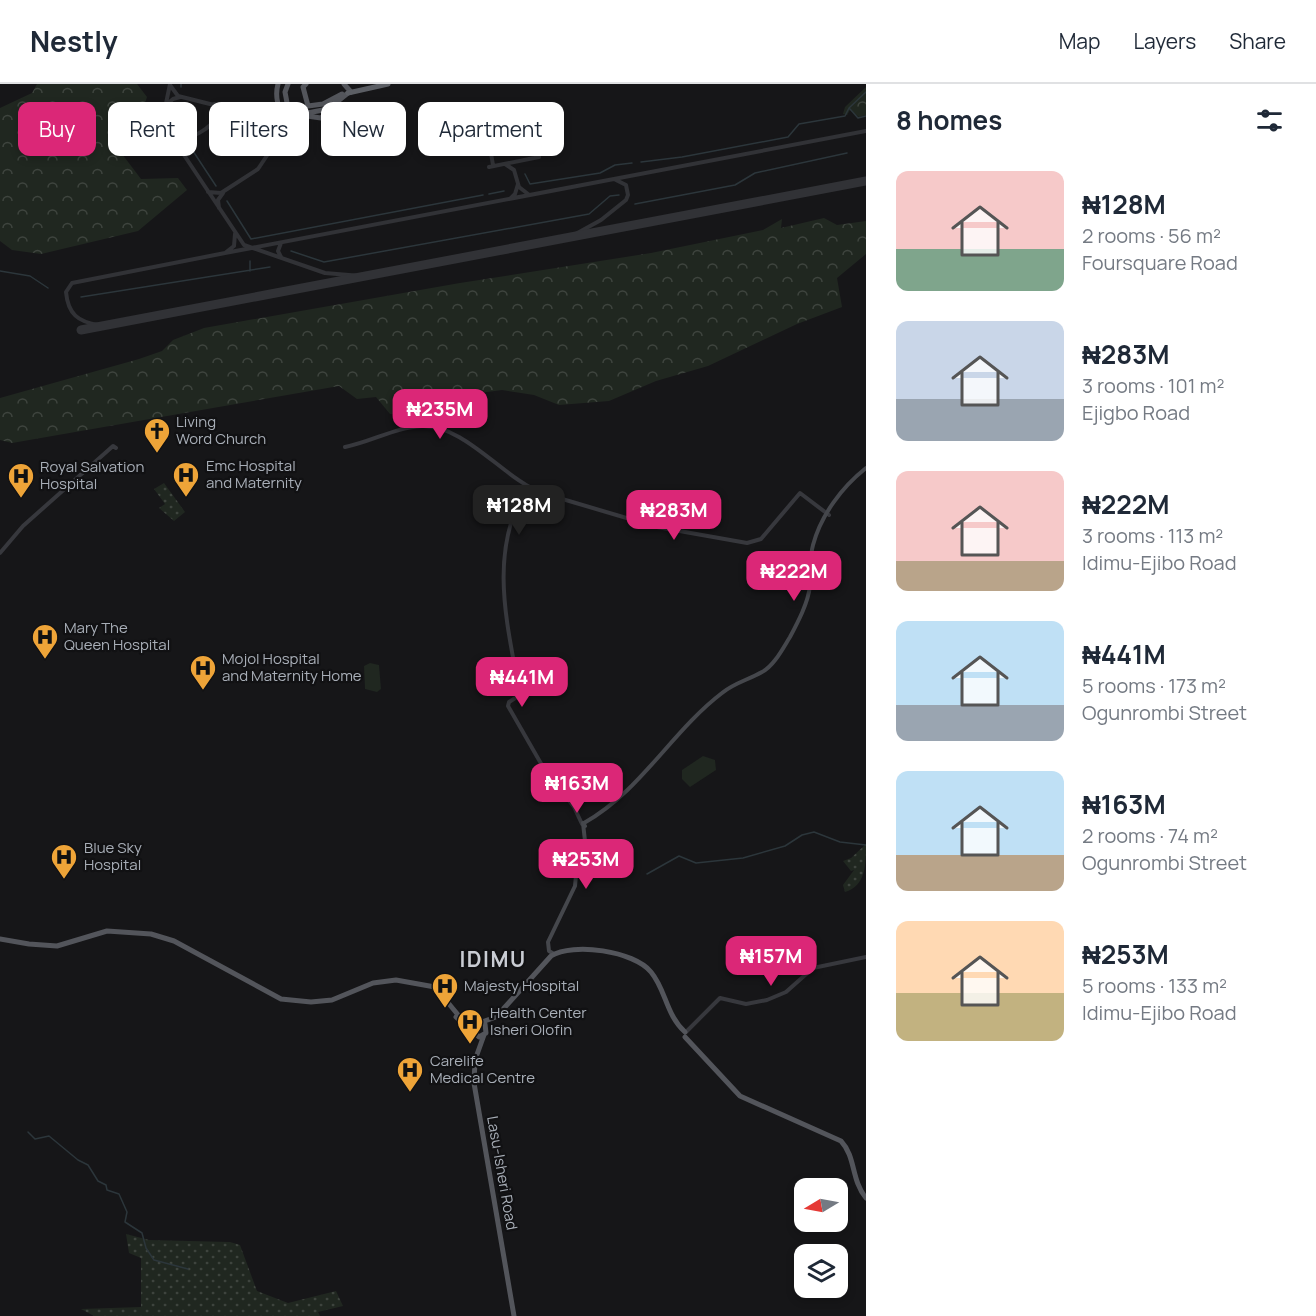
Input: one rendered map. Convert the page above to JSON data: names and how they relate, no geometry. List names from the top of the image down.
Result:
{
  "streets": {
    "main road": ["Lasu-Isheri Road"]
  },
  "districts": ["IDIMU"],
  "places": {
    "church": ["Living Word Church"],
    "hospital": [
      "Emc Hospital and Maternity",
      "Royal Salvation Hospital",
      "Mary The Queen Hospital",
      "Mojol Hospital and Maternity Home",
      "Blue Sky Hospital",
      "Majesty Hospital",
      "Health Center Isheri Olofin",
      "Carelife Medical Centre"
    ]
  },
  "north": "left",
  "page": {
    "header": "Nestly",
    "nav": ["Map", "Layers", "Share"],
    "heading": "8 homes",
    "chip": [
      "Buy",
      "Rent",
      "Filters",
      "New",
      "Apartment"
    ],
    "list": [
      {
        "name": "₦128M",
        "note": "2 rooms · 56 m² · Foursquare Road"
      },
      {
        "name": "₦283M",
        "note": "3 rooms · 101 m² · Ejigbo Road"
      },
      {
        "name": "₦222M",
        "note": "3 rooms · 113 m² · Idimu-Ejibo Road"
      },
      {
        "name": "₦441M",
        "note": "5 rooms · 173 m² · Ogunrombi Street"
      },
      {
        "name": "₦163M",
        "note": "2 rooms · 74 m² · Ogunrombi Street"
      },
      {
        "name": "₦253M",
        "note": "5 rooms · 133 m² · Idimu-Ejibo Road"
      }
    ],
    "price": [
      "₦235M",
      "₦128M",
      "₦283M",
      "₦222M",
      "₦441M",
      "₦163M",
      "₦253M",
      "₦157M"
    ]
  }
}
